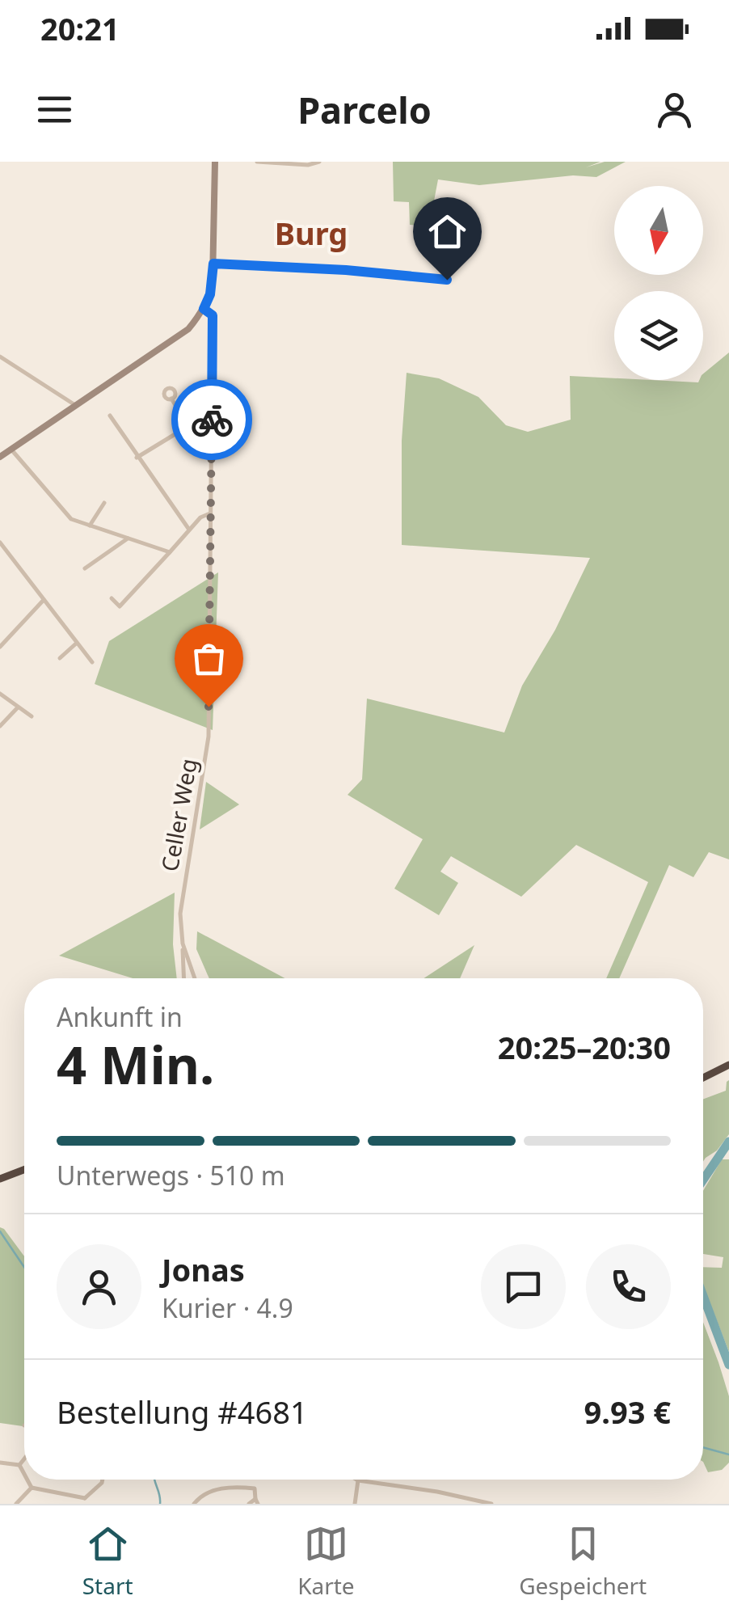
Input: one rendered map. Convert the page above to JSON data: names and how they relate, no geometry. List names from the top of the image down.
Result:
{
  "streets": {
    "street": ["Celler Weg"]
  },
  "districts": ["Burg"],
  "north": "bottom",
  "page": {
    "status": "20:21",
    "header": "Parcelo",
    "heading": ["4 Min.", "Ankunft in", "20:25–20:30"],
    "panel": [
      "Jonas",
      "Kurier · 4.9",
      "Bestellung #4681",
      "9.93 €"
    ],
    "bar": "Unterwegs · 510 m",
    "tabs": ["Start", "Karte", "Gespeichert"]
  }
}
